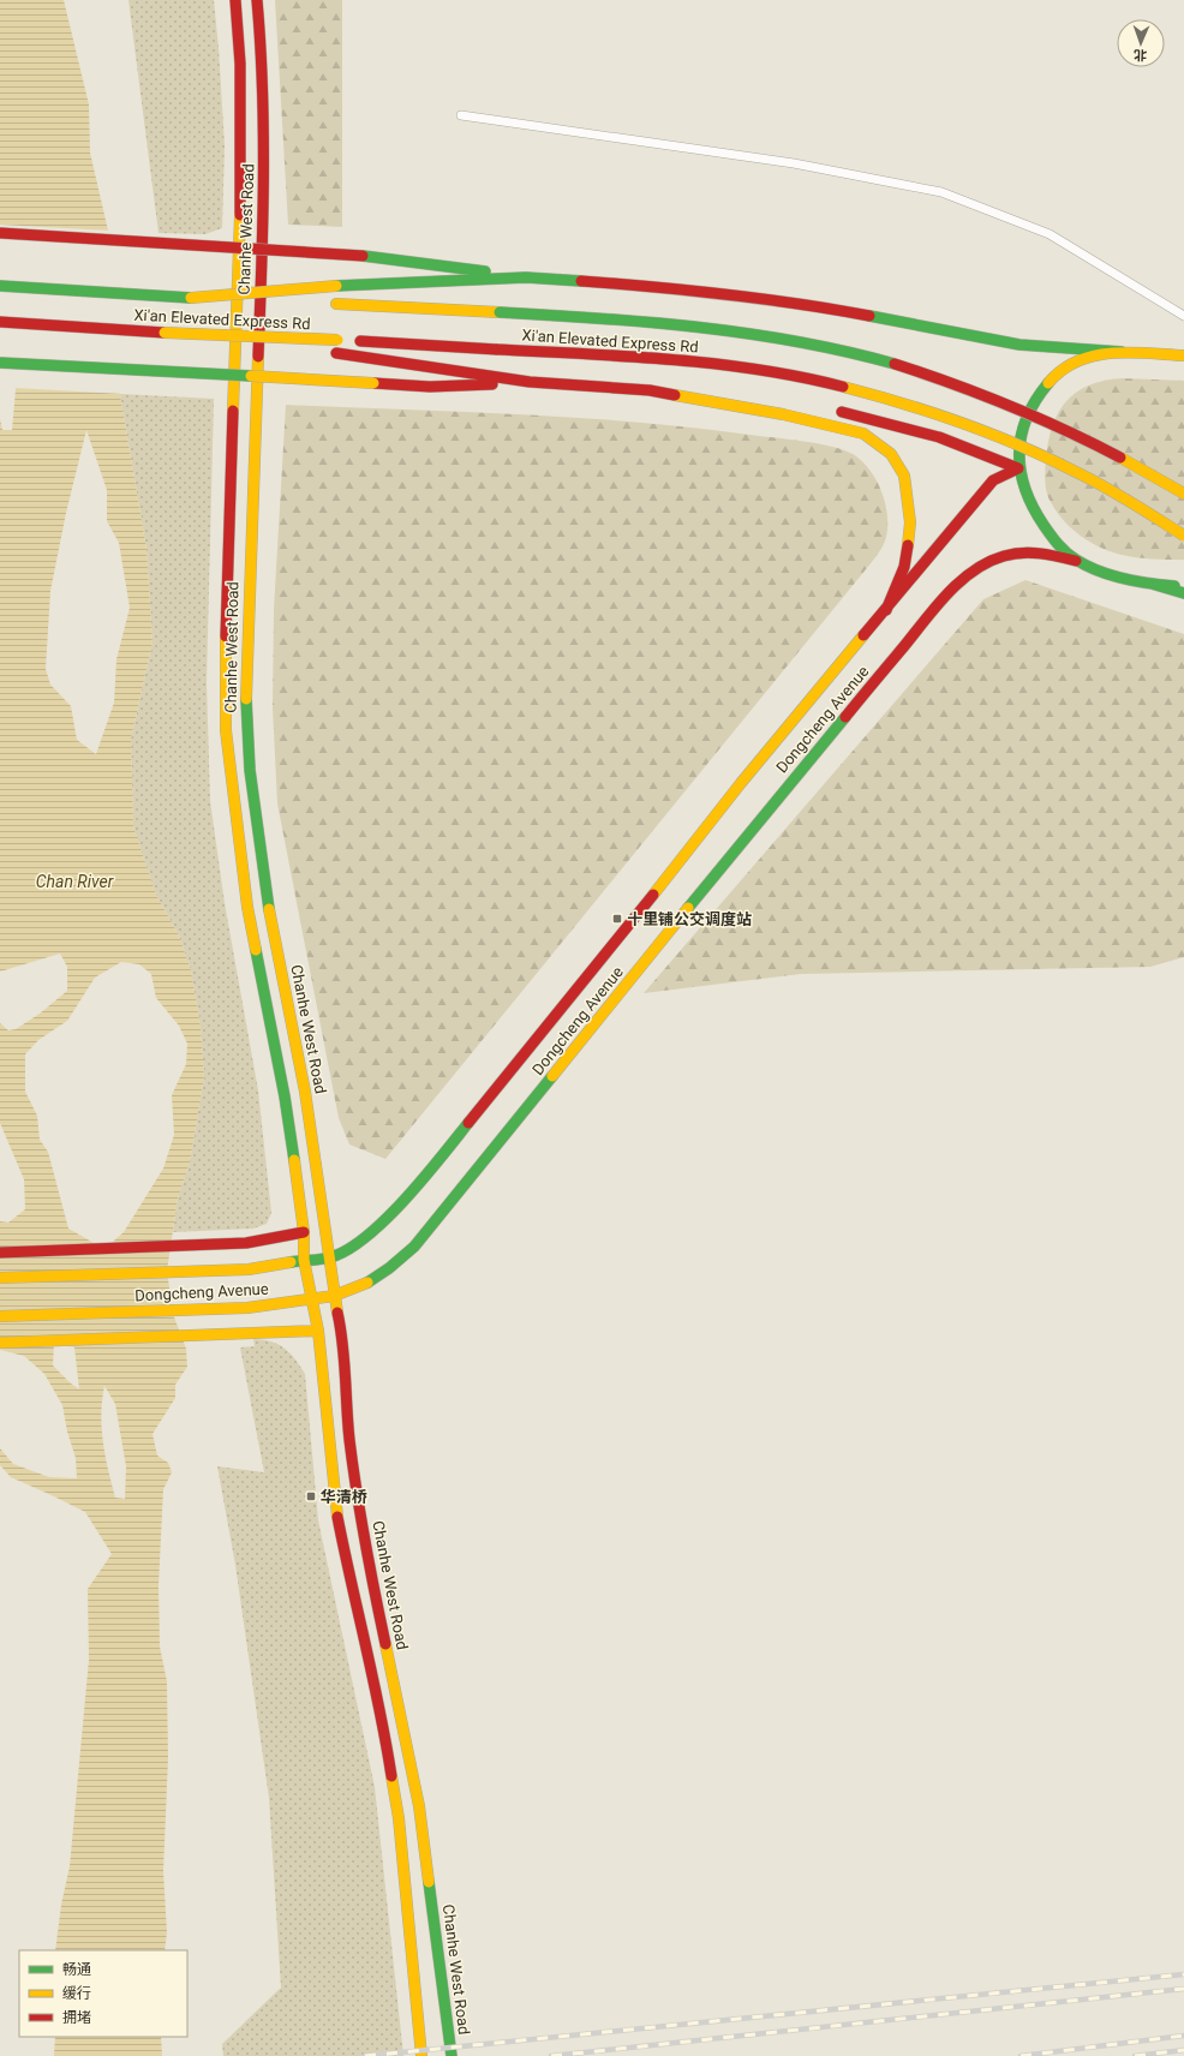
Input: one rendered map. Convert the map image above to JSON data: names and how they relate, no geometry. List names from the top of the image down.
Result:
{
  "streets": {
    "main road": ["Chanhe West Road", "Xi'an Elevated Express Rd", "Dongcheng Avenue"]
  },
  "crossings": [
    ["Chanhe West Road", "Dongcheng Avenue"]
  ],
  "water": ["Chan River"],
  "places": {
    "transit": ["十里铺公交调度站", "华清桥"]
  },
  "legend": ["畅通", "缓行", "拥堵"],
  "north": "bottom"
}
